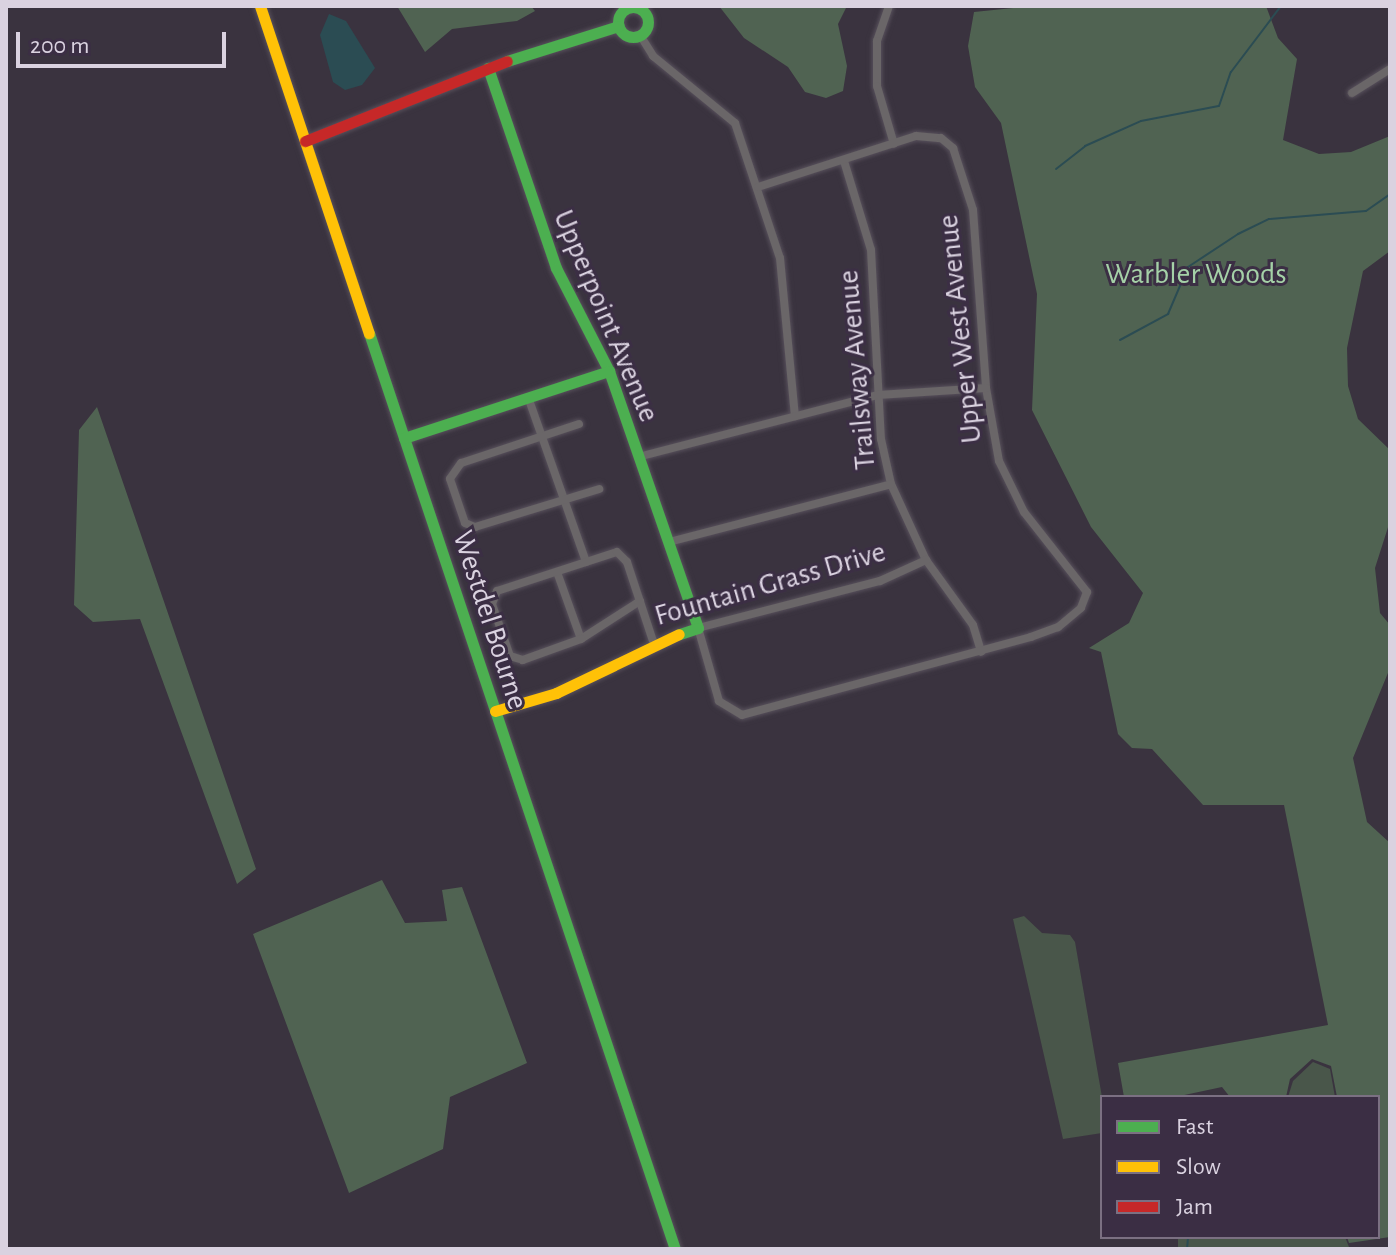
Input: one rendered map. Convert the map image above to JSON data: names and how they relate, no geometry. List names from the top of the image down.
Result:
{
  "streets": {
    "street": [
      "Upperpoint Avenue",
      "Upper West Avenue",
      "Trailsway Avenue",
      "Fountain Grass Drive",
      "Westdel Bourne"
    ]
  },
  "crossings": [
    ["Upperpoint Avenue", "Upper West Avenue"],
    ["Upperpoint Avenue", "Fountain Grass Drive"],
    ["Upper West Avenue", "Trailsway Avenue"],
    ["Upper West Avenue", "Fountain Grass Drive"],
    ["Trailsway Avenue", "Fountain Grass Drive"],
    ["Fountain Grass Drive", "Westdel Bourne"]
  ],
  "parks": ["Warbler Woods"],
  "legend": ["Fast", "Slow", "Jam"],
  "scale_bar": "200 m"
}
